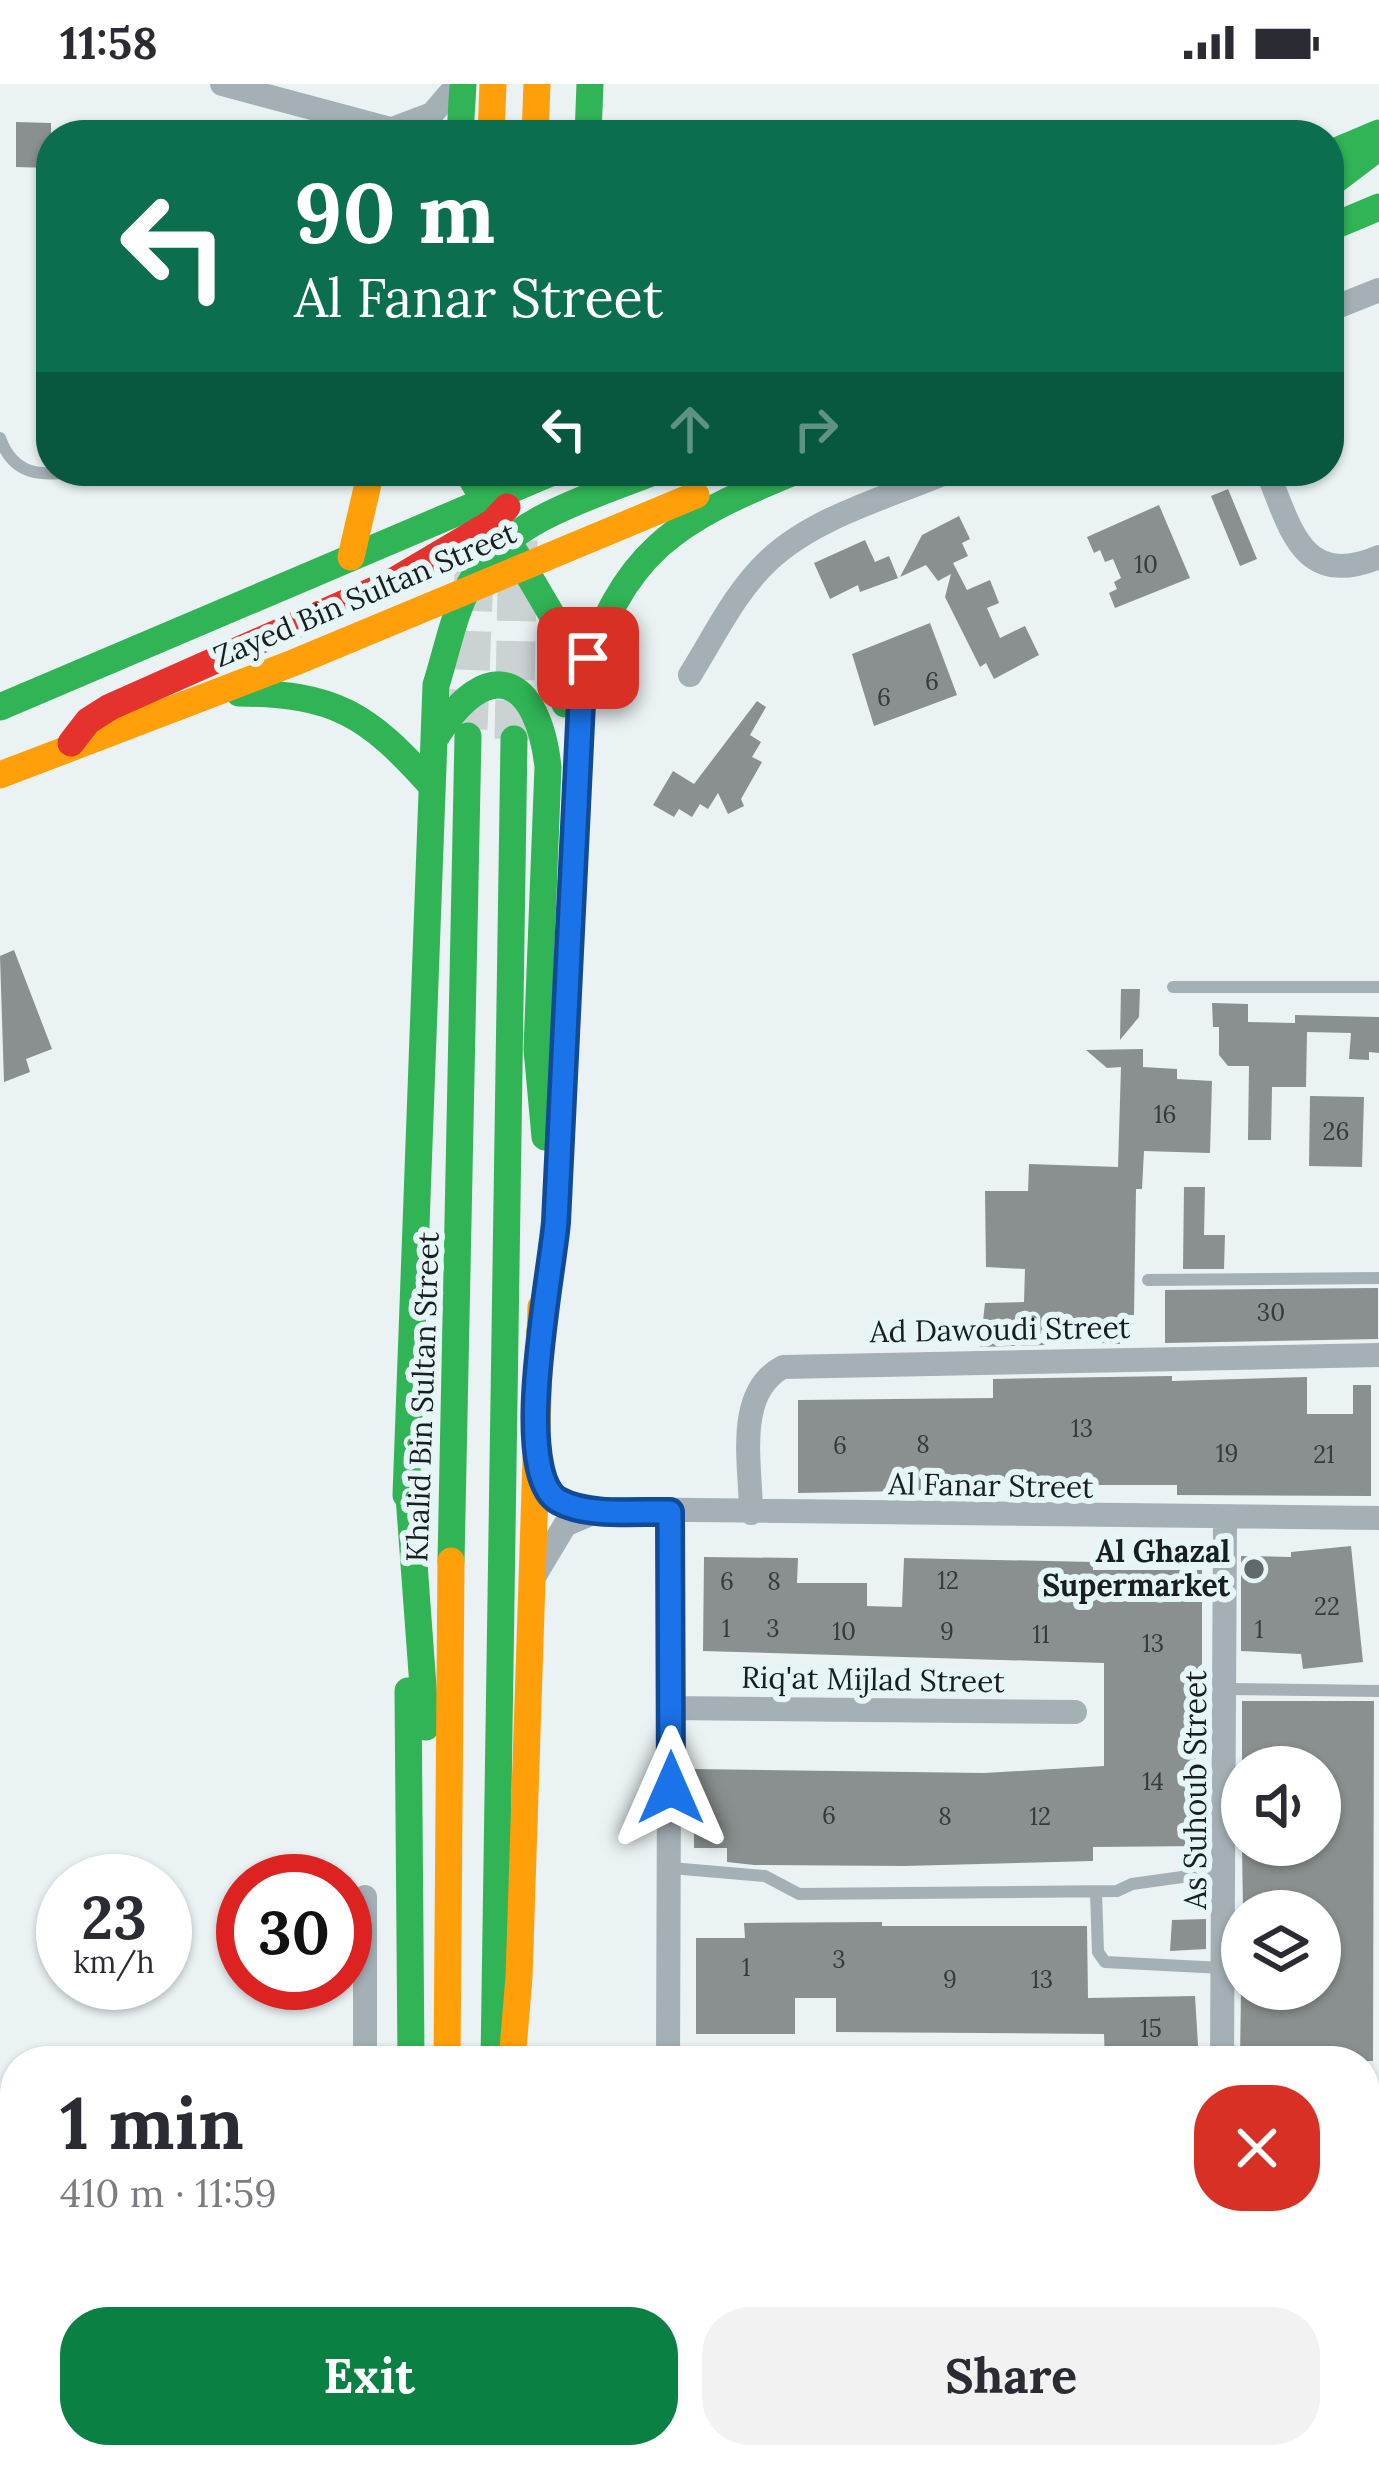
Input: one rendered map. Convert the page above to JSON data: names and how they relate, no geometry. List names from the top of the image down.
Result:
{
  "streets": {
    "main road": ["Zayed Bin Sultan Street", "Khalid Bin Sultan Street"],
    "street": [
      "Ad Dawoudi Street",
      "Al Fanar Street",
      "Riq'at Mijlad Street",
      "As Suhoub Street"
    ]
  },
  "crossings": [
    ["Ad Dawoudi Street", "Al Fanar Street"],
    ["Al Fanar Street", "As Suhoub Street"]
  ],
  "places": ["Al Ghazal Supermarket"],
  "house_numbers": [
    "10",
    "6",
    "6",
    "16",
    "26",
    "30",
    "13",
    "8",
    "6",
    "19",
    "21",
    "12",
    "6",
    "8",
    "22",
    "1",
    "3",
    "1",
    "10",
    "9",
    "11",
    "13",
    "14",
    "6",
    "8",
    "12",
    "3",
    "1",
    "9",
    "13",
    "15"
  ],
  "page": {
    "status": "11:58",
    "turn": ["90 m", "Al Fanar Street"],
    "speed": "23 km/h",
    "limit": "30",
    "heading": ["1 min", "410 m · 11:59"],
    "buttons": ["Exit", "Share"]
  }
}
